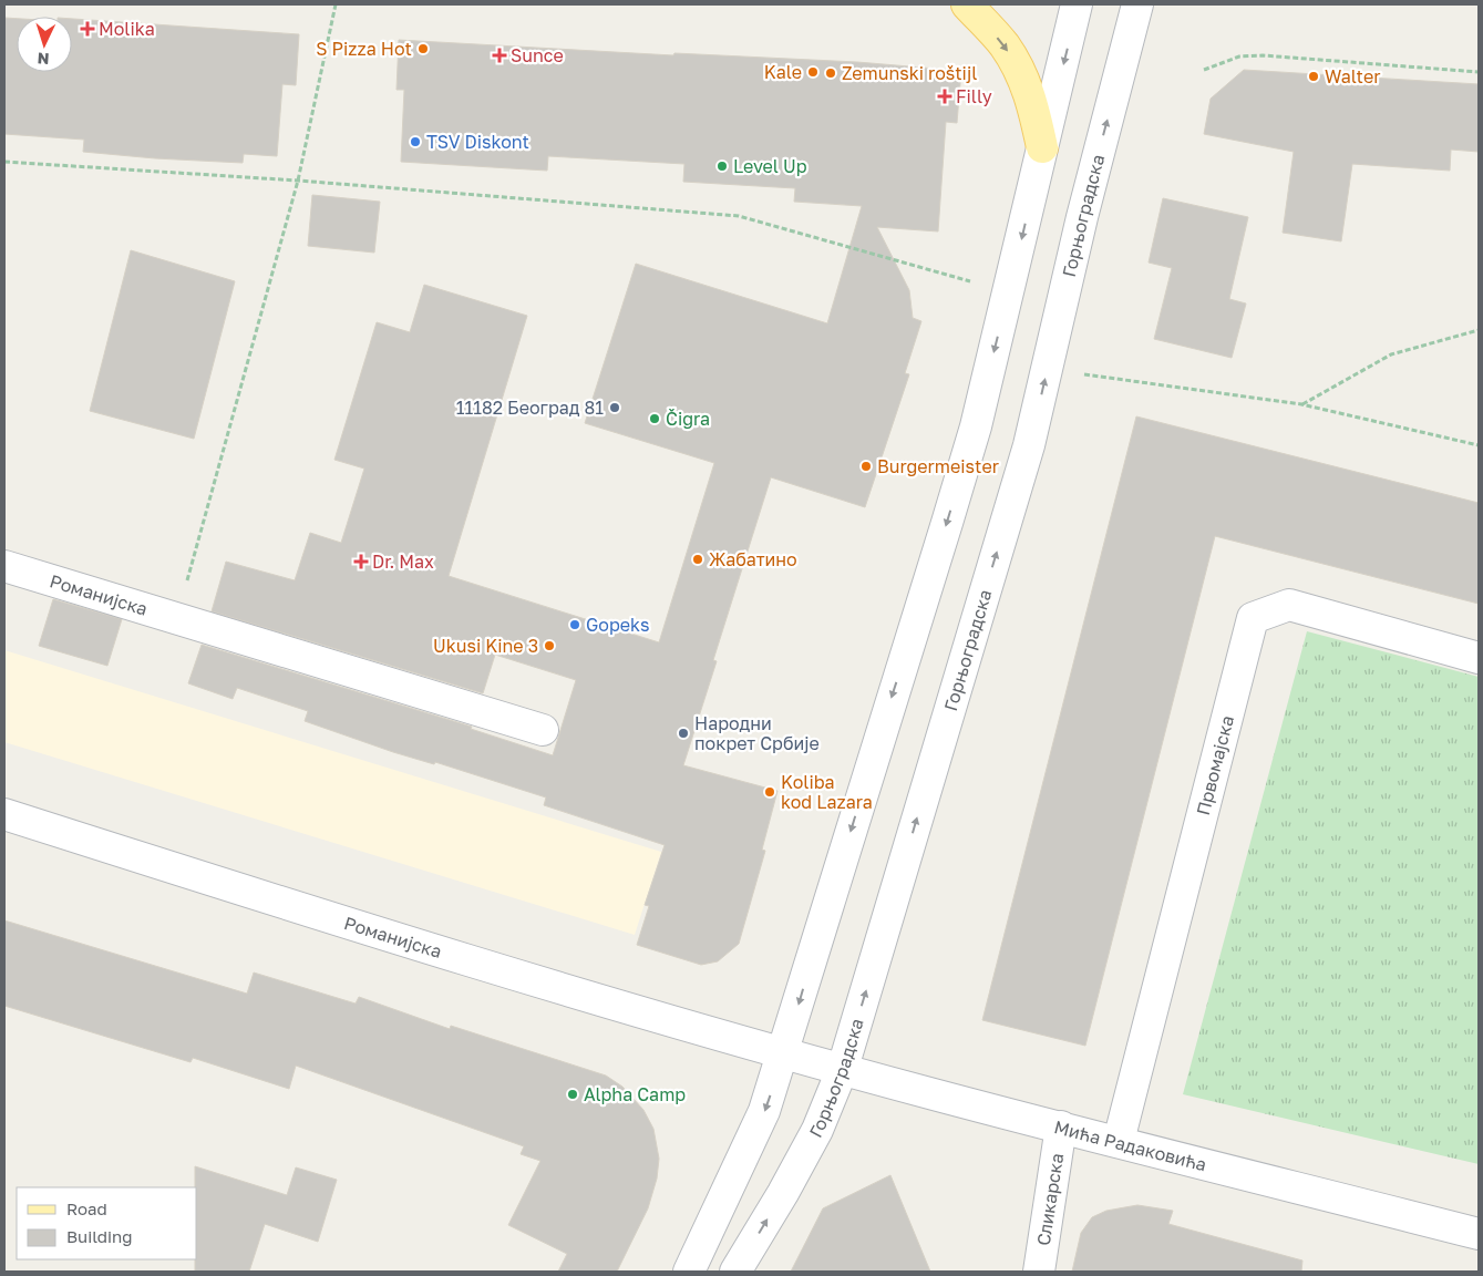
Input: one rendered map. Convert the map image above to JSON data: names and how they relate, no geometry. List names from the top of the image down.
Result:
{
  "streets": {
    "street": [
      "Горњоградска",
      "Романијска",
      "Првомајска",
      "Мића Радаковића",
      "Сликарска"
    ]
  },
  "crossings": [
    ["Горњоградска", "Мића Радаковића"],
    ["Романијска", "Мића Радаковића"],
    ["Првомајска", "Мића Радаковића"],
    ["Мића Радаковића", "Сликарска"]
  ],
  "places": {
    "health": [
      "Molika",
      "Sunce",
      "Filly",
      "Dr. Max"
    ],
    "other": [
      "S Pizza Hot",
      "Kale",
      "Zemunski roštijl",
      "Walter",
      "TSV Diskont",
      "Level Up",
      "11182 Београд 81",
      "Čigra",
      "Burgermeister",
      "Жабатино",
      "Gopeks",
      "Ukusi Kine 3",
      "Народни покрет Србије",
      "Koliba kod Lazara",
      "Alpha Camp"
    ]
  },
  "legend": ["Road", "Building"],
  "north": "bottom"
}
